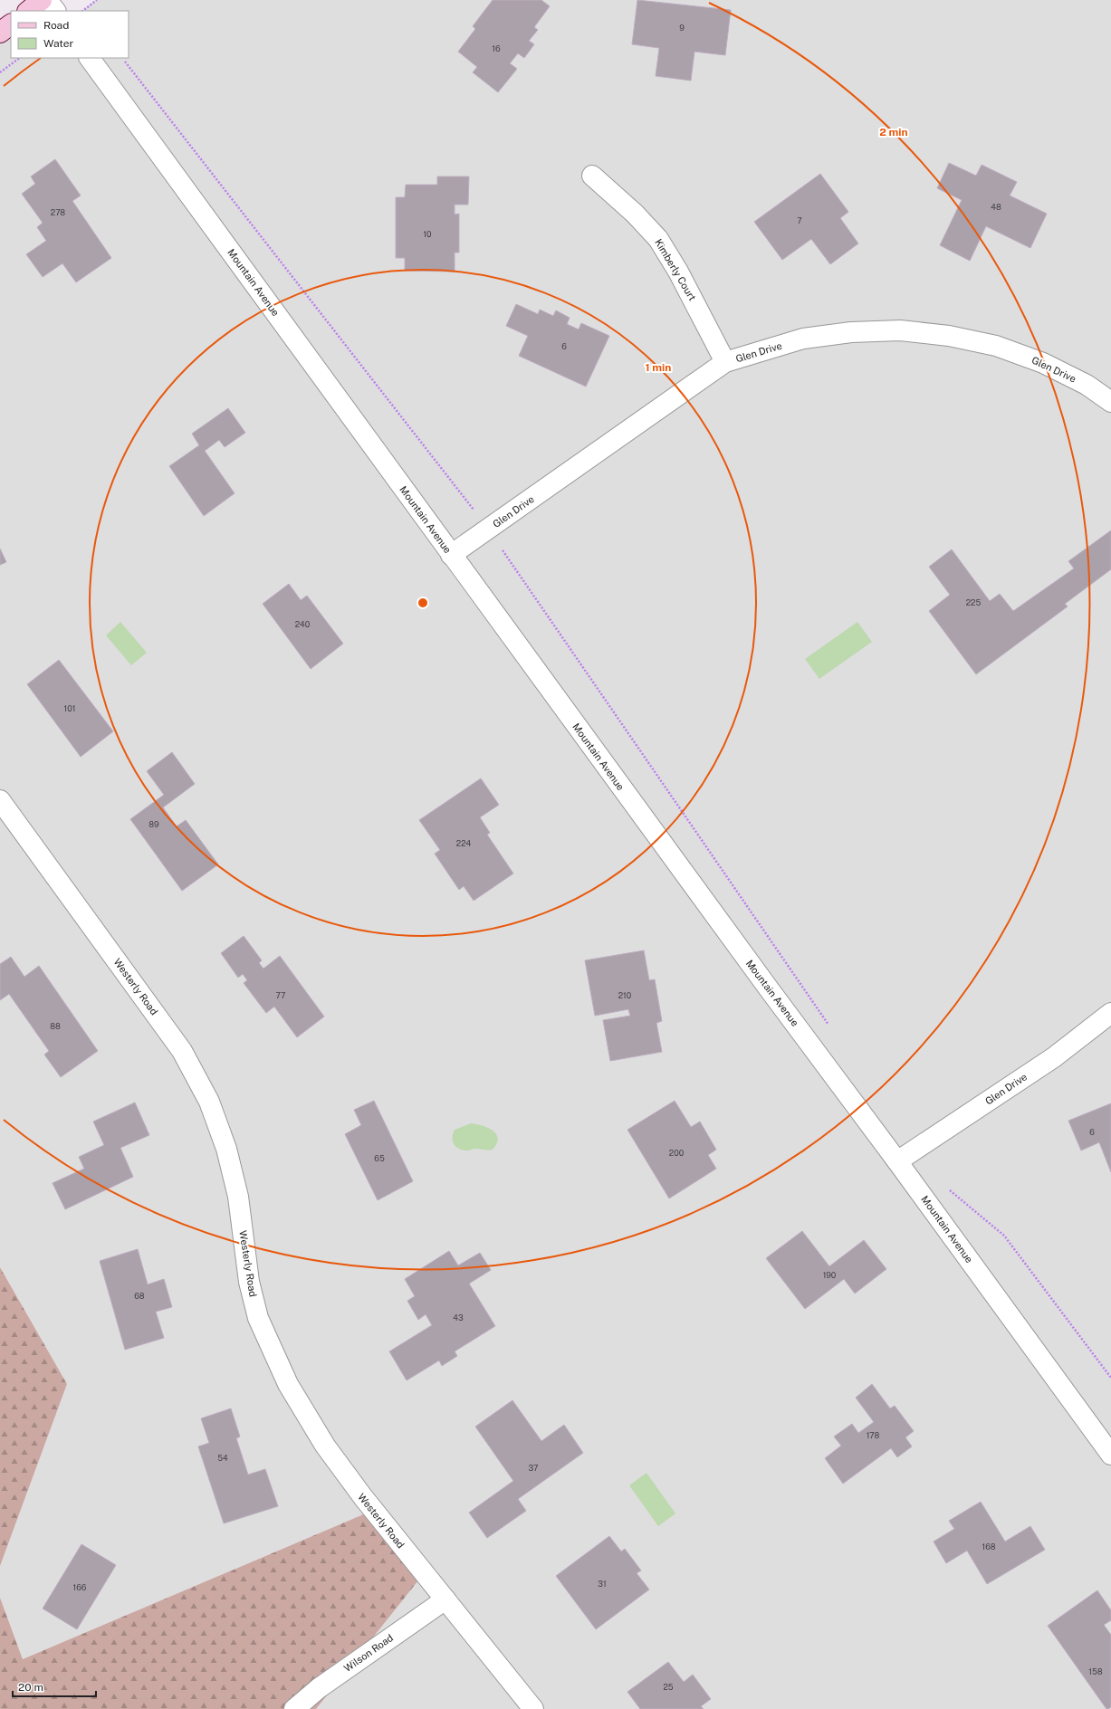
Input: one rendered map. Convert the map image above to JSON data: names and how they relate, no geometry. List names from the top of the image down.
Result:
{
  "streets": {
    "street": [
      "Kimberly Court",
      "Mountain Avenue",
      "Glen Drive",
      "Westerly Road",
      "Wilson Road"
    ]
  },
  "crossings": [
    ["Kimberly Court", "Glen Drive"],
    ["Mountain Avenue", "Glen Drive"],
    ["Westerly Road", "Wilson Road"]
  ],
  "house_numbers": [
    "9",
    "16",
    "48",
    "278",
    "7",
    "10",
    "6",
    "225",
    "240",
    "101",
    "89",
    "224",
    "77",
    "210",
    "88",
    "6",
    "200",
    "65",
    "190",
    "68",
    "43",
    "178",
    "54",
    "37",
    "168",
    "31",
    "166",
    "158",
    "25"
  ],
  "legend": ["Road", "Water"],
  "scale_bar": "20 m",
  "rings": ["2 min", "1 min"]
}
